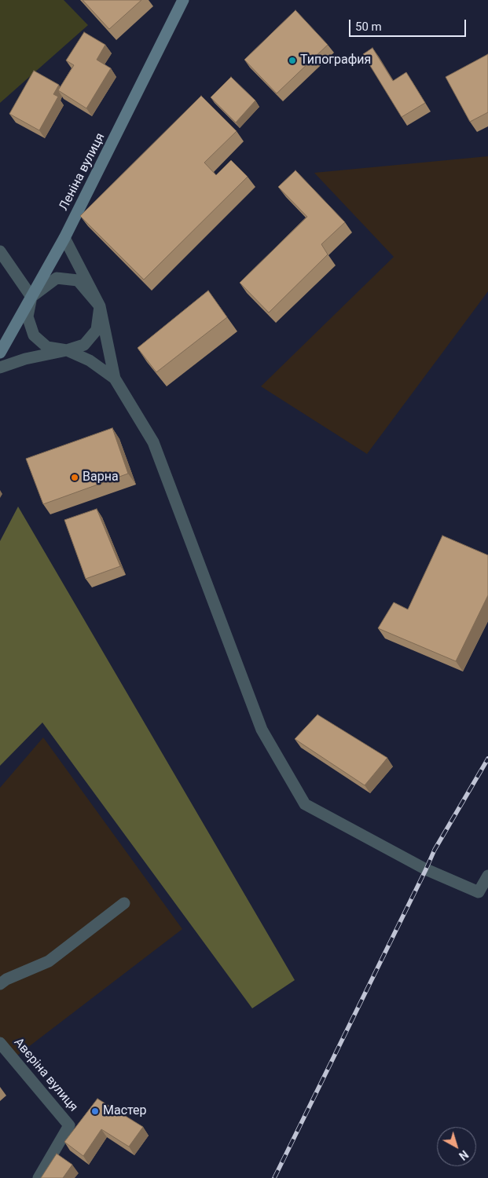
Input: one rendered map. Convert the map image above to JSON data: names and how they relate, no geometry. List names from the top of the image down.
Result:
{
  "streets": {
    "main road": ["Леніна вулиця"],
    "street": ["Авєріна вулиця"]
  },
  "places": ["Типография", "Варна", "Мастер"],
  "scale_bar": "50 m",
  "north": "bottom right"
}
